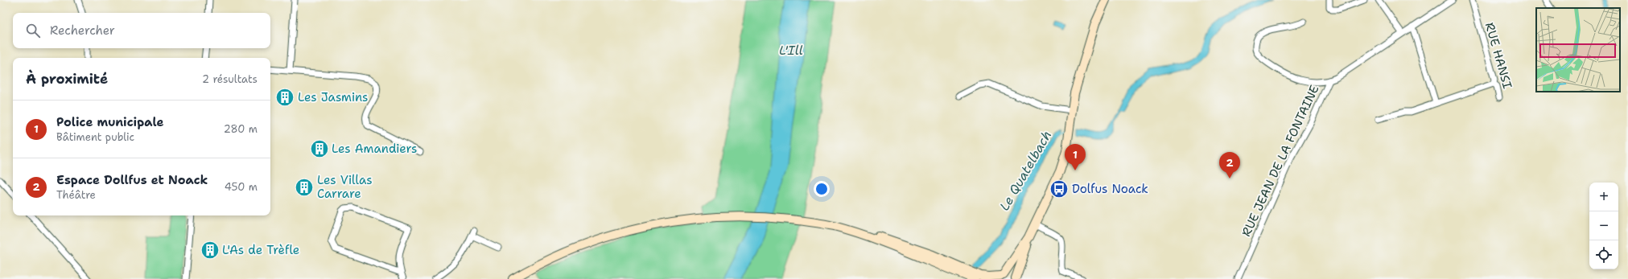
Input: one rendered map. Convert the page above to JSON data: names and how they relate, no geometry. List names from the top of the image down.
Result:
{
  "streets": {
    "street": ["RUE HANSI", "RUE JEAN DE LA FONTAINE"]
  },
  "water": ["L'Ill", "Le Quatelbach"],
  "places": {
    "building": [
      "Les Jasmins",
      "Les Amandiers",
      "Les Villas Carrare",
      "L'As de Trèfle"
    ],
    "bus stop": ["Dolfus Noack"]
  },
  "page": {
    "search": "Rechercher",
    "heading": ["À proximité", "2 résultats"],
    "list": [
      {
        "mark": "1",
        "name": "Police municipale",
        "note": "Bâtiment public",
        "value": "280 m"
      },
      {
        "mark": "2",
        "name": "Espace Dollfus et Noack",
        "note": "Théâtre",
        "value": "450 m"
      }
    ],
    "pins": ["1", "2"],
    "map_buttons": ["+", "−"]
  }
}
